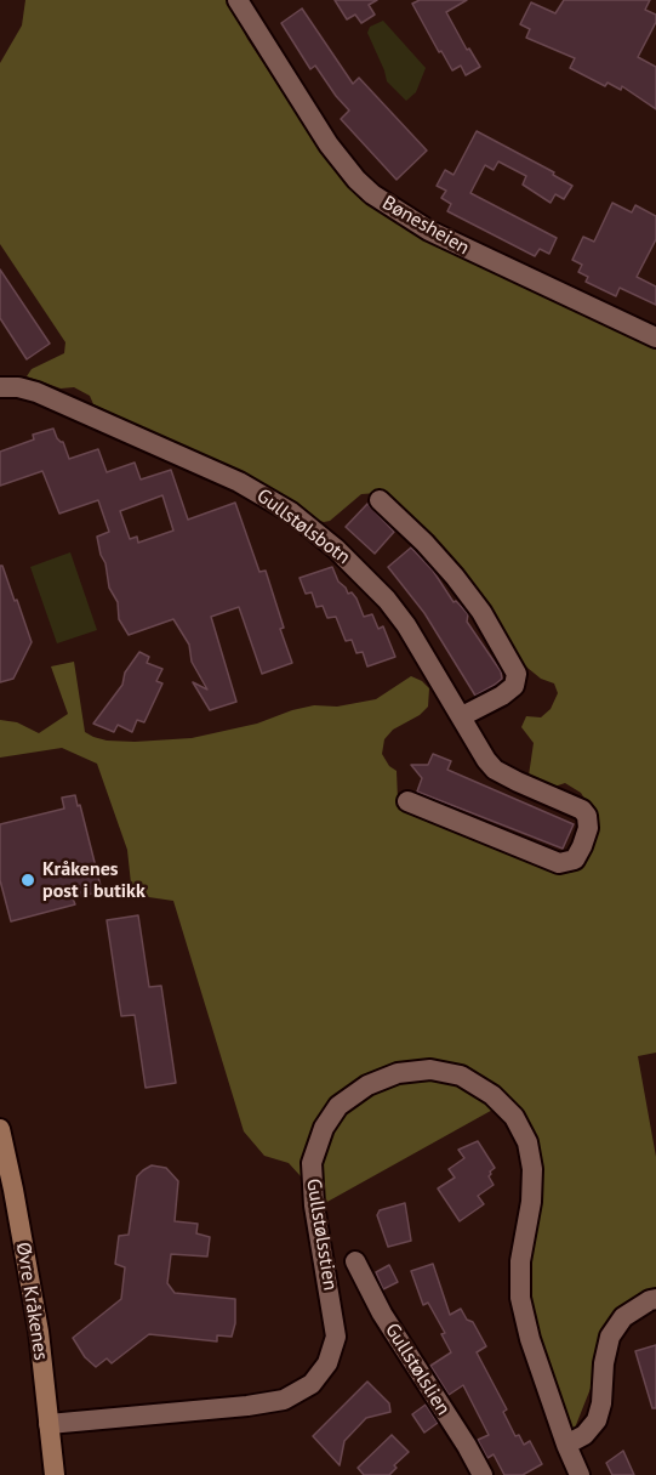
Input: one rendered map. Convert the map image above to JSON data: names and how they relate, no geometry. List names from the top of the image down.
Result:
{
  "streets": {
    "main road": ["Øvre Kråkenes"],
    "street": [
      "Bønesheien",
      "Gullstølsbotn",
      "Gullstølsstien",
      "Gullstølslien"
    ]
  },
  "crossings": [
    ["Gullstølsstien", "Øvre Kråkenes"]
  ],
  "places": ["Kråkenes post i butikk"]
}
